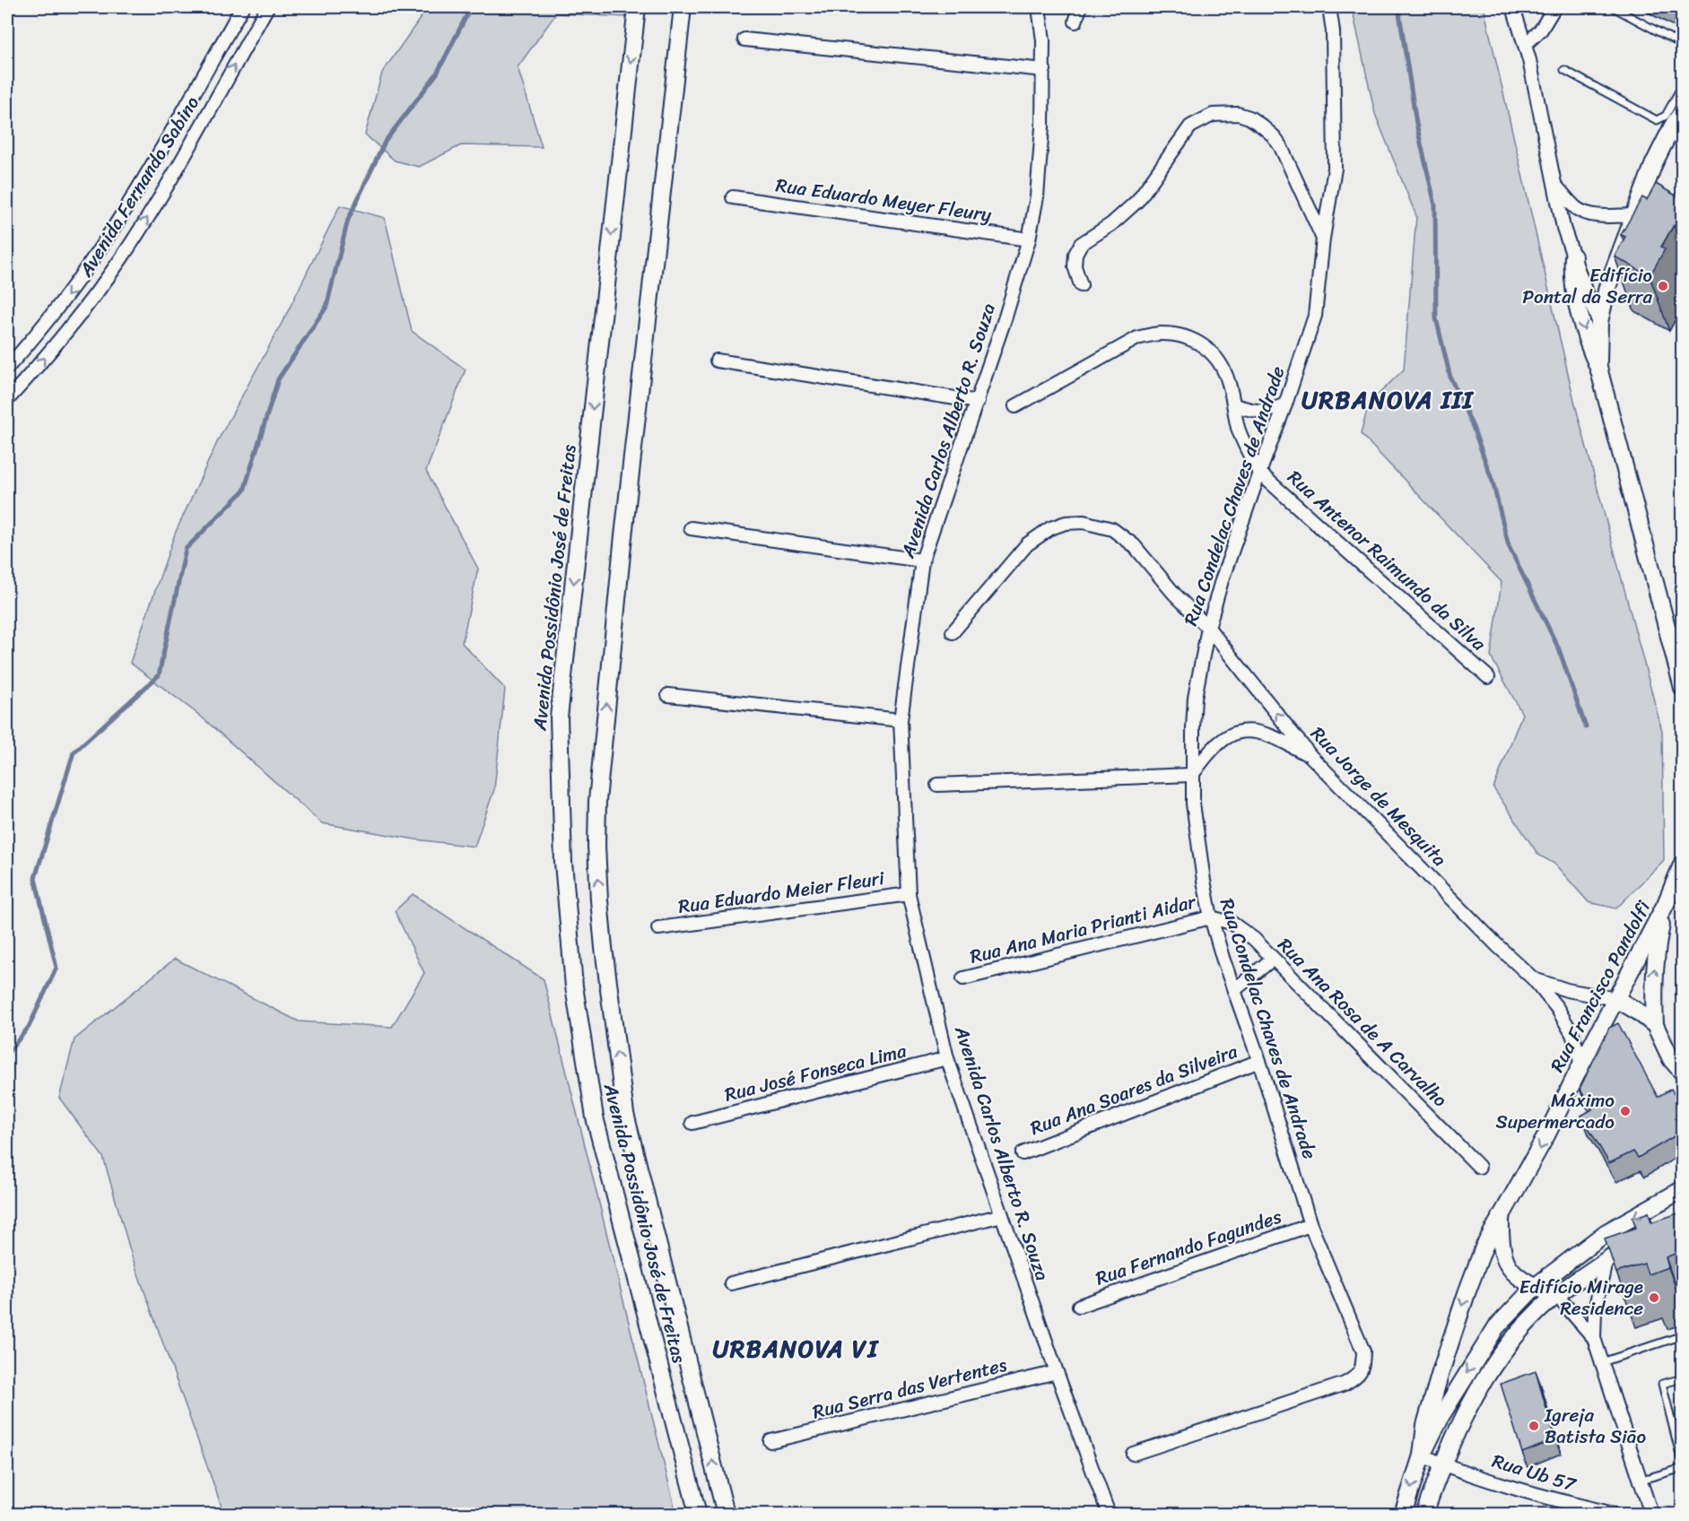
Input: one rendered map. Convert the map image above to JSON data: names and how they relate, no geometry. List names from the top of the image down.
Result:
{
  "streets": {
    "street": [
      "Avenida Fernando Sabino",
      "Rua Eduardo Meyer Fleury",
      "Avenida Carlos Alberto R. Souza",
      "Rua Condelac Chaves de Andrade",
      "Rua Antenor Raimundo da Silva",
      "Avenida Possidônio José de Freitas",
      "Rua Jorge de Mesquita",
      "Rua Eduardo Meier Fleuri",
      "Rua Ana Maria Prianti Aidar",
      "Rua Francisco Pandolfi",
      "Rua Ana Rosa de A Carvalho",
      "Rua José Fonseca Lima",
      "Rua Ana Soares da Silveira",
      "Rua Fernando Fagundes",
      "Rua Serra das Vertentes",
      "Rua Ub 57"
    ]
  },
  "crossings": [
    ["Rua Eduardo Meyer Fleury", "Avenida Carlos Alberto R. Souza"],
    ["Avenida Carlos Alberto R. Souza", "Rua Eduardo Meier Fleuri"],
    ["Avenida Carlos Alberto R. Souza", "Rua José Fonseca Lima"],
    ["Avenida Carlos Alberto R. Souza", "Rua Serra das Vertentes"],
    ["Rua Condelac Chaves de Andrade", "Rua Antenor Raimundo da Silva"],
    ["Rua Condelac Chaves de Andrade", "Rua Jorge de Mesquita"],
    ["Rua Condelac Chaves de Andrade", "Rua Ana Maria Prianti Aidar"],
    ["Rua Condelac Chaves de Andrade", "Rua Ana Rosa de A Carvalho"],
    ["Rua Condelac Chaves de Andrade", "Rua Ana Soares da Silveira"],
    ["Rua Condelac Chaves de Andrade", "Rua Fernando Fagundes"],
    ["Rua Jorge de Mesquita", "Rua Francisco Pandolfi"],
    ["Rua Ana Maria Prianti Aidar", "Rua Ana Rosa de A Carvalho"],
    ["Rua Francisco Pandolfi", "Rua Ub 57"]
  ],
  "districts": ["URBANOVA III", "URBANOVA VI"],
  "places": [
    "Edifício Pontal da Serra",
    "Máximo Supermercado",
    "Edifício Mirage Residence",
    "Igreja Batista Sião"
  ]
}
